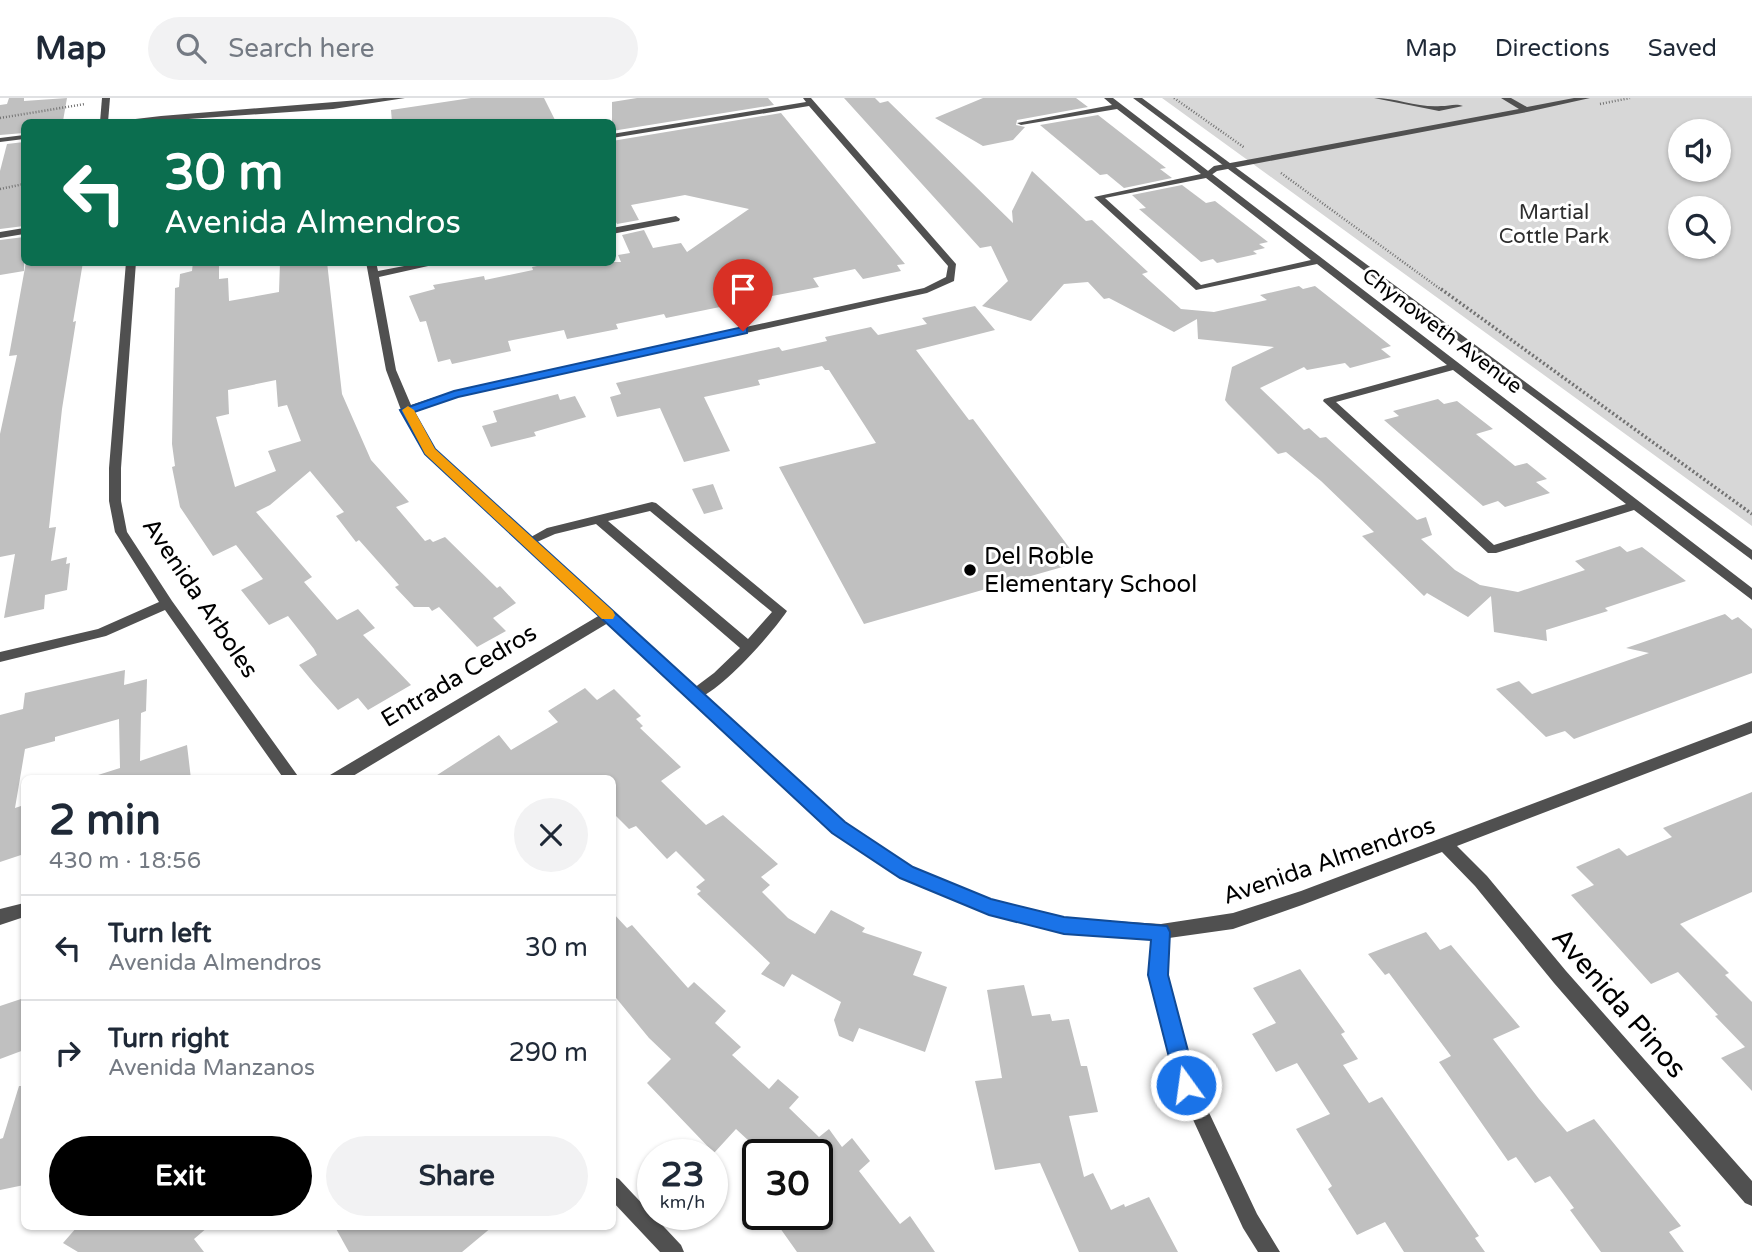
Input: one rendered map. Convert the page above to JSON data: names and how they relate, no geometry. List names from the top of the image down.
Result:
{
  "streets": {
    "street": [
      "Chynoweth Avenue",
      "Avenida Arboles",
      "Entrada Cedros",
      "Avenida Almendros",
      "Avenida Pinos"
    ]
  },
  "crossings": [
    ["Entrada Cedros", "Avenida Almendros"],
    ["Avenida Almendros", "Avenida Pinos"]
  ],
  "parks": ["Martial Cottle Park"],
  "places": ["Del Roble Elementary School"],
  "page": {
    "header": "Map",
    "search": "Search here",
    "nav": ["Map", "Directions", "Saved"],
    "turn": ["30 m", "Avenida Almendros"],
    "heading": ["2 min", "430 m · 18:56"],
    "list": [
      {
        "name": "Turn left",
        "note": "Avenida Almendros",
        "value": "30 m"
      },
      {
        "name": "Turn right",
        "note": "Avenida Manzanos",
        "value": "290 m"
      }
    ],
    "buttons": ["Exit", "Share"],
    "speed": "23 km/h",
    "limit": "30"
  }
}
